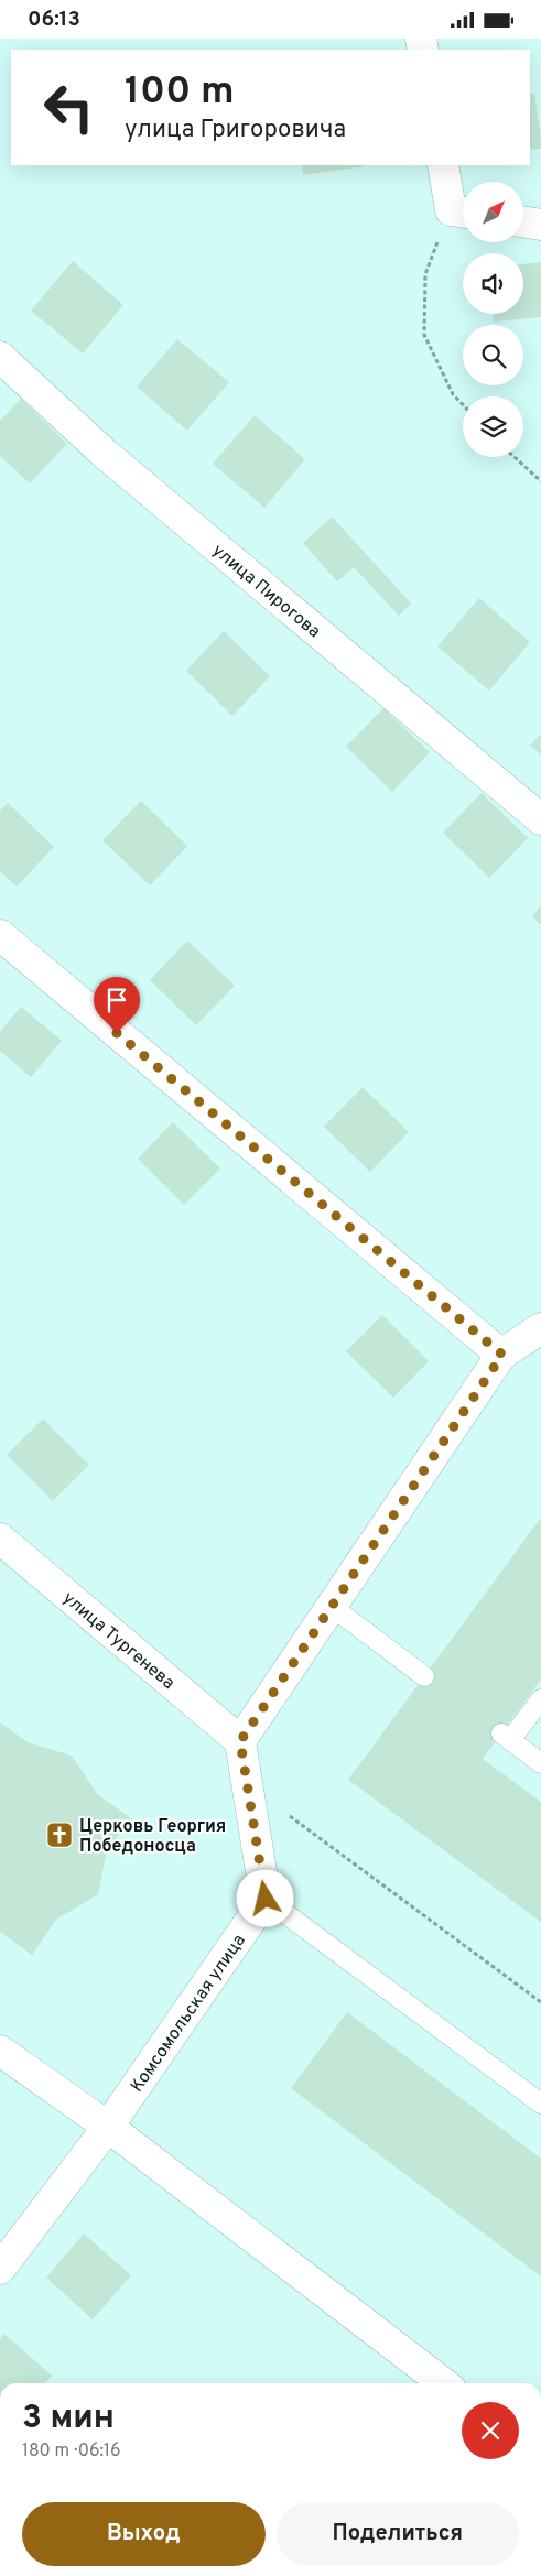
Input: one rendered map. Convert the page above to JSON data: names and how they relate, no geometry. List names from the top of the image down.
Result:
{
  "streets": {
    "street": ["улица Пирогова", "улица Тургенева", "Комсомольская улица"]
  },
  "places": {
    "church": ["Церковь Георгия Победоносца"]
  },
  "north": "top right",
  "page": {
    "status": "06:13",
    "turn": ["100 m", "улица Григоровича"],
    "heading": ["3 мин", "180 m · 06:16"],
    "buttons": ["Выход", "Поделиться"]
  }
}
